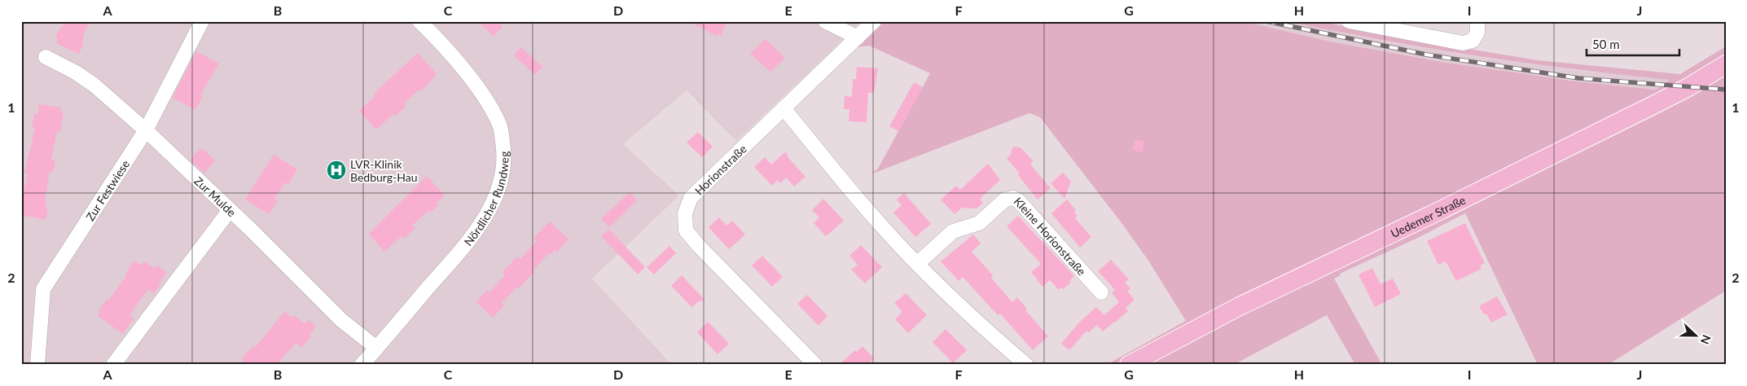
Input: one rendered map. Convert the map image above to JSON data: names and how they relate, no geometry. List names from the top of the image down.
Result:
{
  "streets": {
    "main road": ["Uedemer Straße"],
    "street": [
      "Horionstraße",
      "Zur Festwiese",
      "Zur Mulde",
      "Nördlicher Rundweg",
      "Kleine Horionstraße"
    ]
  },
  "crossings": [
    ["Zur Festwiese", "Zur Mulde"],
    ["Zur Mulde", "Nördlicher Rundweg"]
  ],
  "places": {
    "hospital": ["LVR-Klinik Bedburg-Hau"]
  },
  "scale_bar": "50 m",
  "north": "right",
  "grid": {
    "columns": [
      "A",
      "B",
      "C",
      "D",
      "E",
      "F",
      "G",
      "H",
      "I",
      "J"
    ],
    "rows": ["1", "2"]
  }
}
